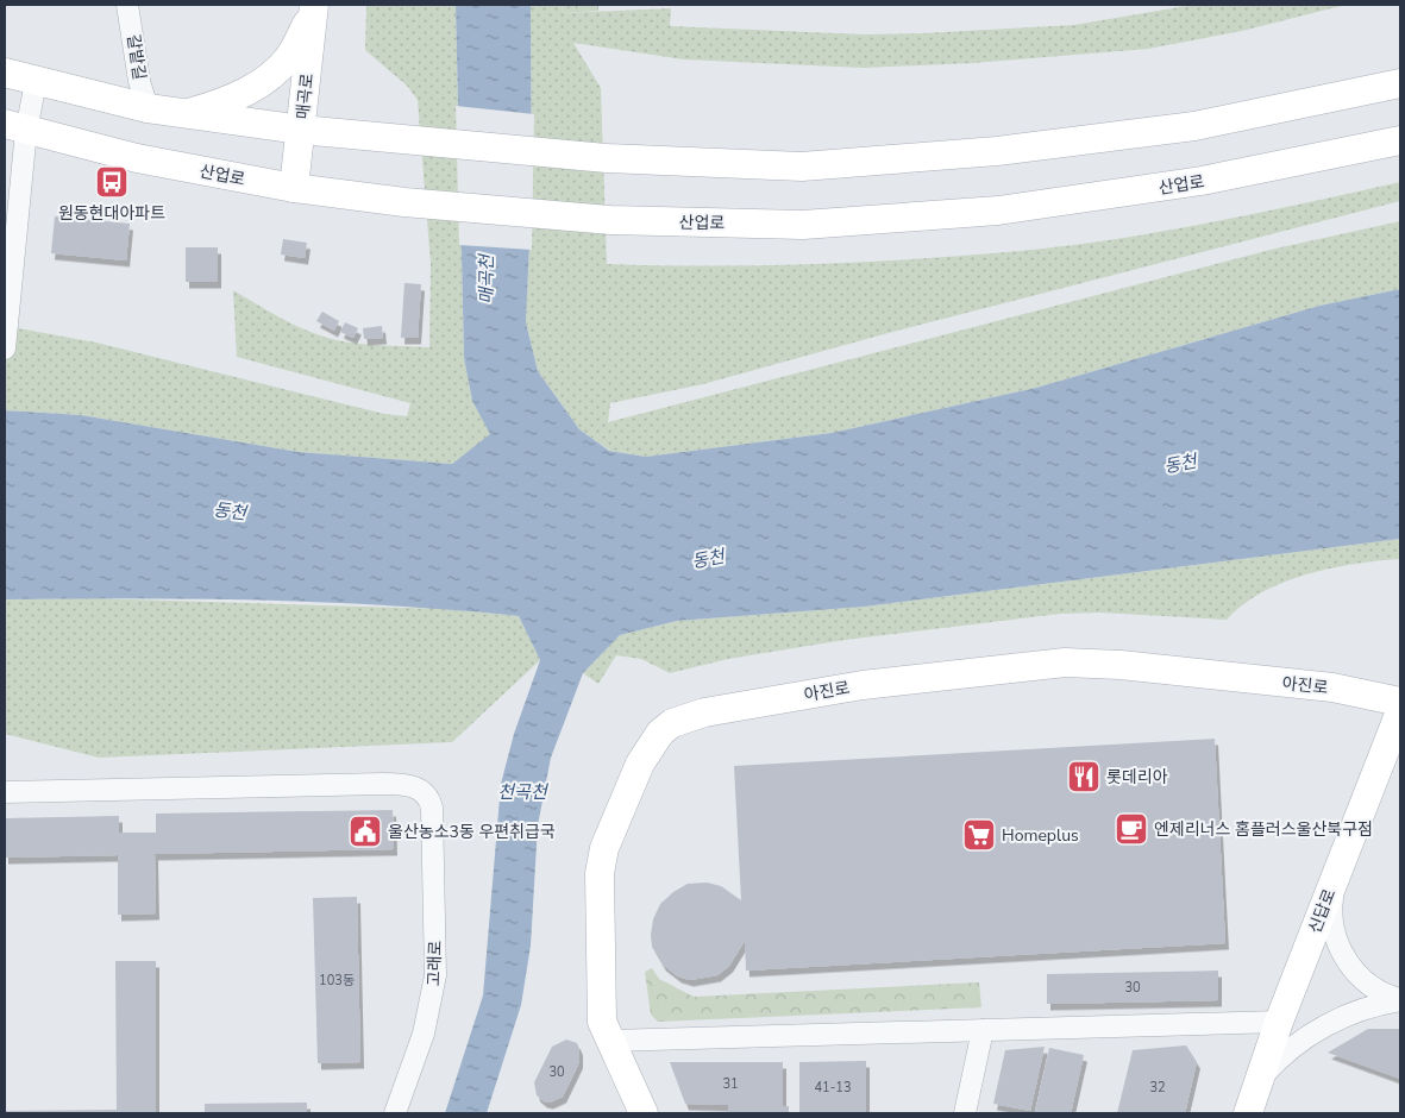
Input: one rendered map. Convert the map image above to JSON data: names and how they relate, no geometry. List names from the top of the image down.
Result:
{
  "streets": {
    "main road": [
      "매곡로",
      "산업로",
      "아진로",
      "신답로"
    ],
    "street": ["갈밭길", "고래로"]
  },
  "crossings": [
    ["매곡로", "산업로"]
  ],
  "water": ["매곡천", "동천", "천곡천"],
  "places": {
    "bus stop": ["원동현대아파트"],
    "restaurant": ["롯데리아"],
    "cafe": ["엔제리너스 홈플러스울산북구점"],
    "public building": ["울산농소3동 우편취급국"],
    "supermarket": ["Homeplus"]
  },
  "house_numbers": [
    "103동",
    "30",
    "30",
    "31",
    "41-13",
    "32"
  ]
}
